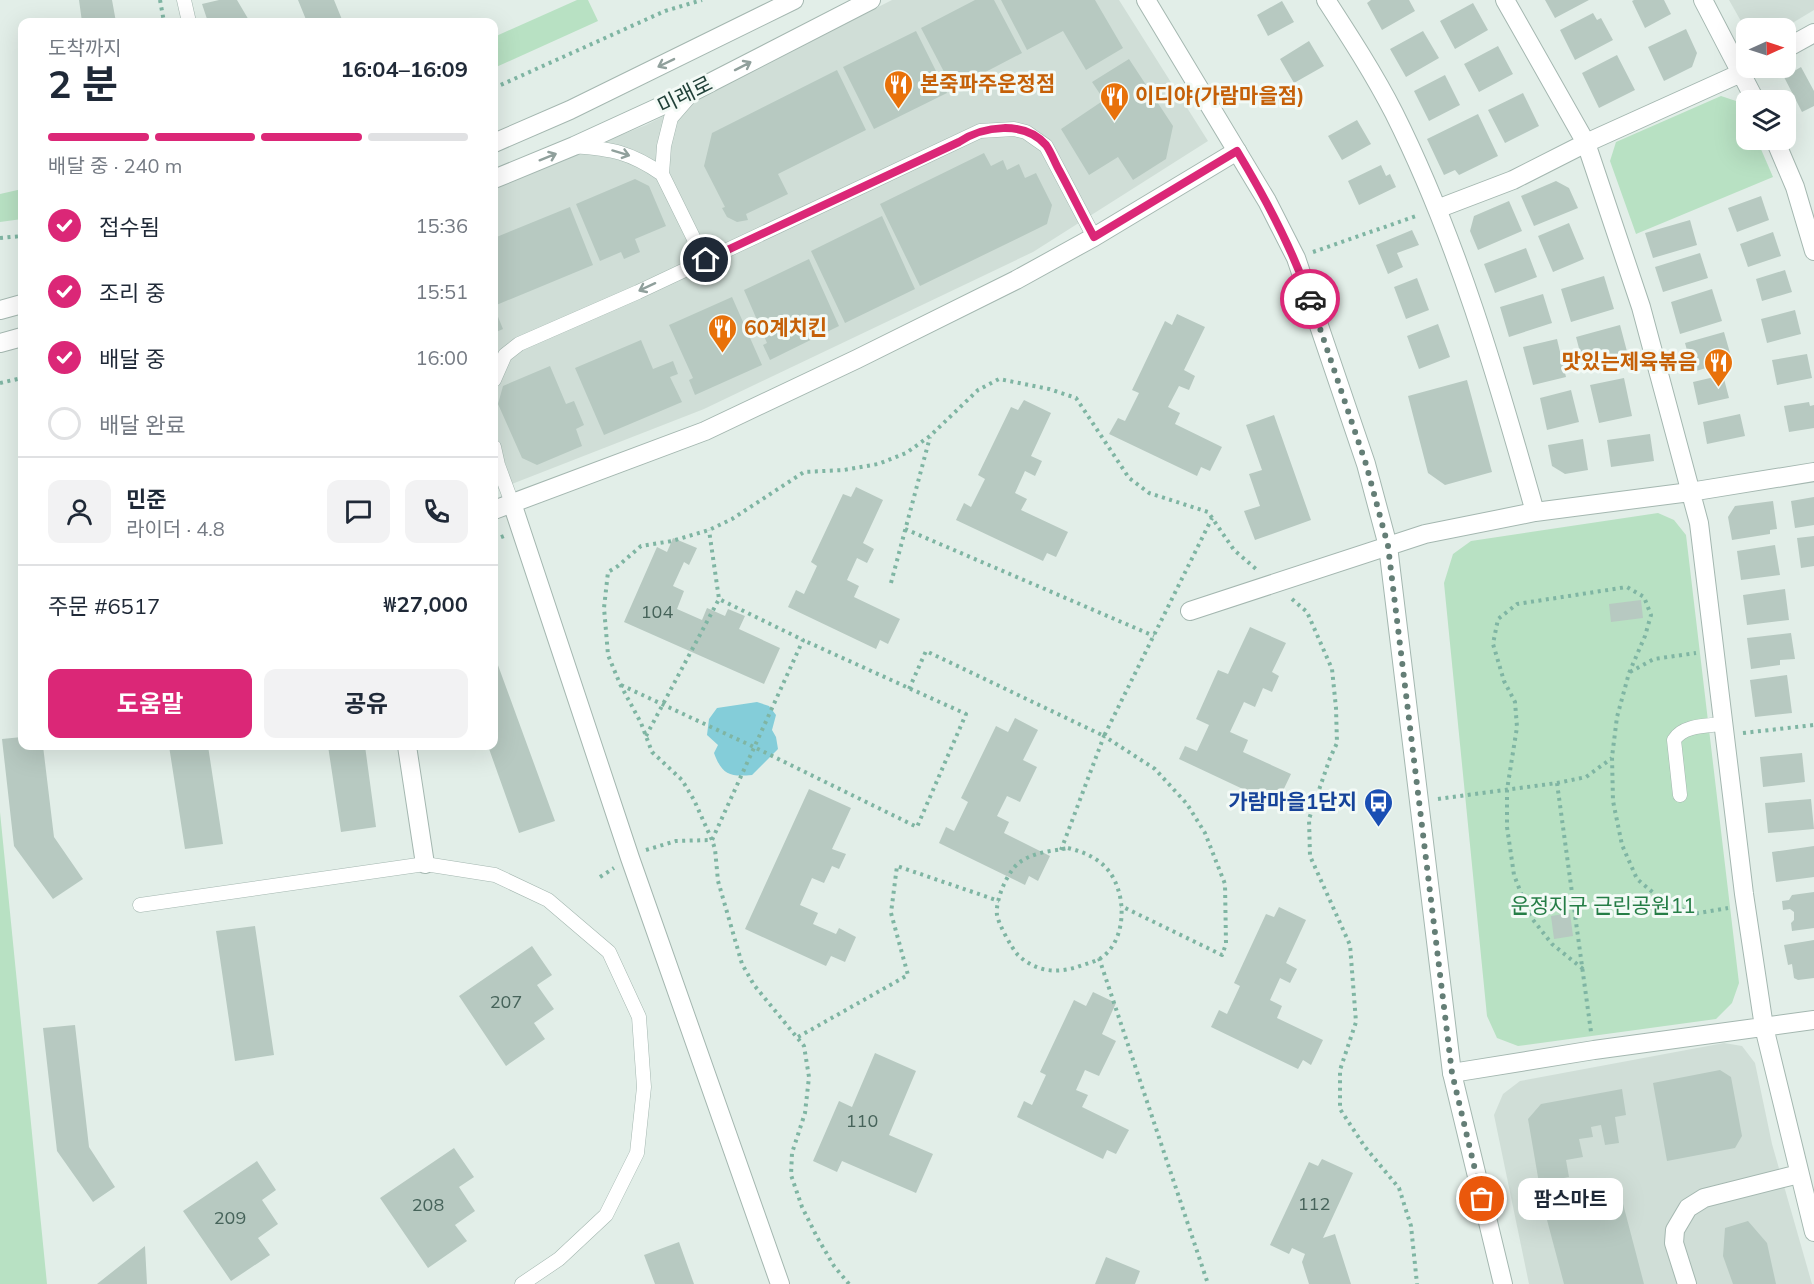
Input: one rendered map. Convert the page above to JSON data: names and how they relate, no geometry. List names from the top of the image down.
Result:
{
  "streets": {
    "street": ["미래로"]
  },
  "parks": ["운정지구 근린공원11"],
  "places": {
    "restaurant": [
      "본죽파주운정점",
      "이디야(가람마을점)",
      "60계치킨",
      "맛있는제육볶음"
    ],
    "bus stop": ["가람마을1단지"],
    "other": ["팜스마트"]
  },
  "house_numbers": [
    "104",
    "207",
    "110",
    "112",
    "208",
    "209"
  ],
  "north": "right",
  "page": {
    "heading": ["2 분", "도착까지", "16:04–16:09"],
    "panel": [
      "민준",
      "라이더 · 4.8",
      "주문 #6517",
      "₩27,000"
    ],
    "bar": "배달 중 · 240 m",
    "list": [
      ["접수됨", "15:36"],
      ["조리 중", "15:51"],
      ["배달 중", "16:00"],
      "배달 완료"
    ],
    "buttons": ["도움말", "공유"],
    "bubble": "팜스마트"
  }
}
